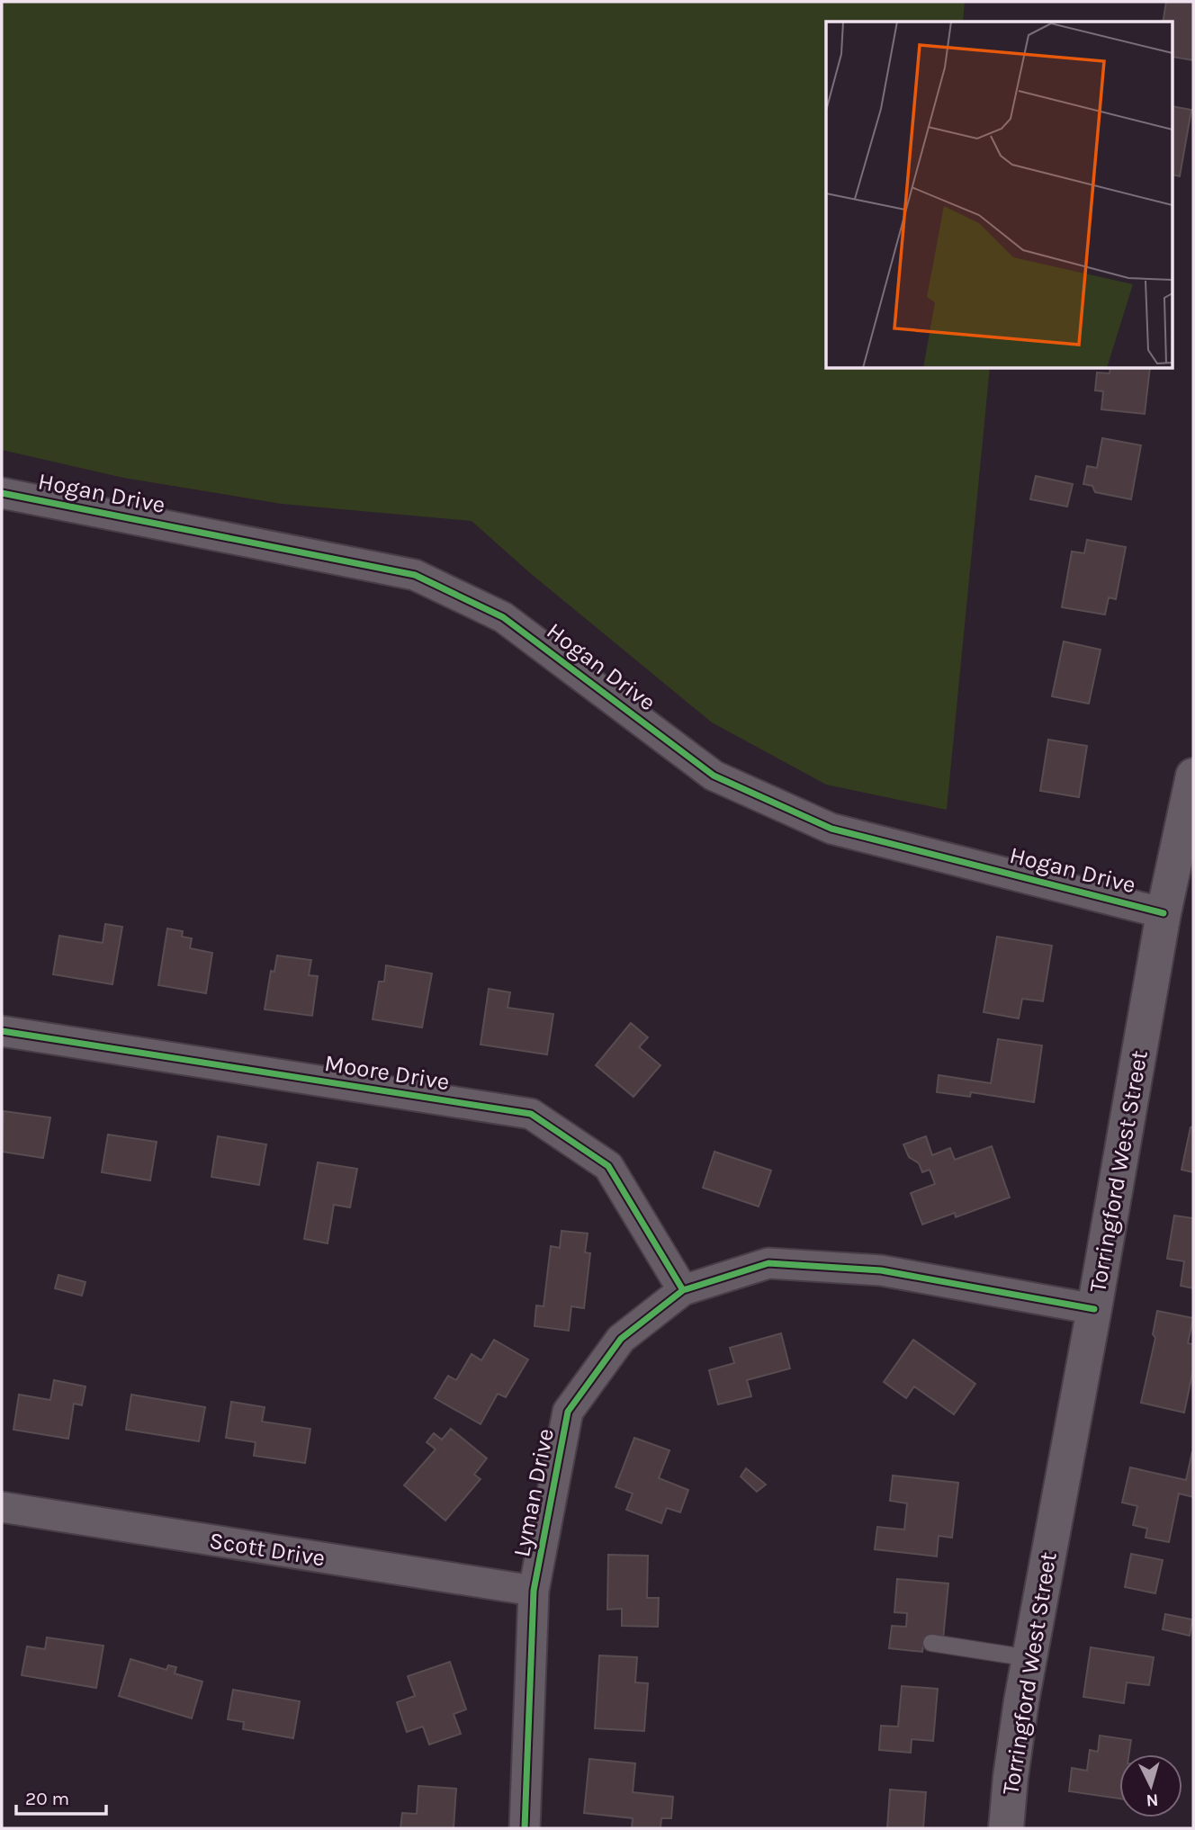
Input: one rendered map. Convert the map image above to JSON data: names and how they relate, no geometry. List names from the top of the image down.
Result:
{
  "streets": {
    "main road": ["Torringford West Street"],
    "street": [
      "Hogan Drive",
      "Moore Drive",
      "Lyman Drive",
      "Scott Drive"
    ]
  },
  "crossings": [
    ["Hogan Drive", "Torringford West Street"],
    ["Moore Drive", "Lyman Drive"],
    ["Torringford West Street", "Lyman Drive"],
    ["Lyman Drive", "Scott Drive"]
  ],
  "scale_bar": "20 m",
  "north": "bottom"
}
